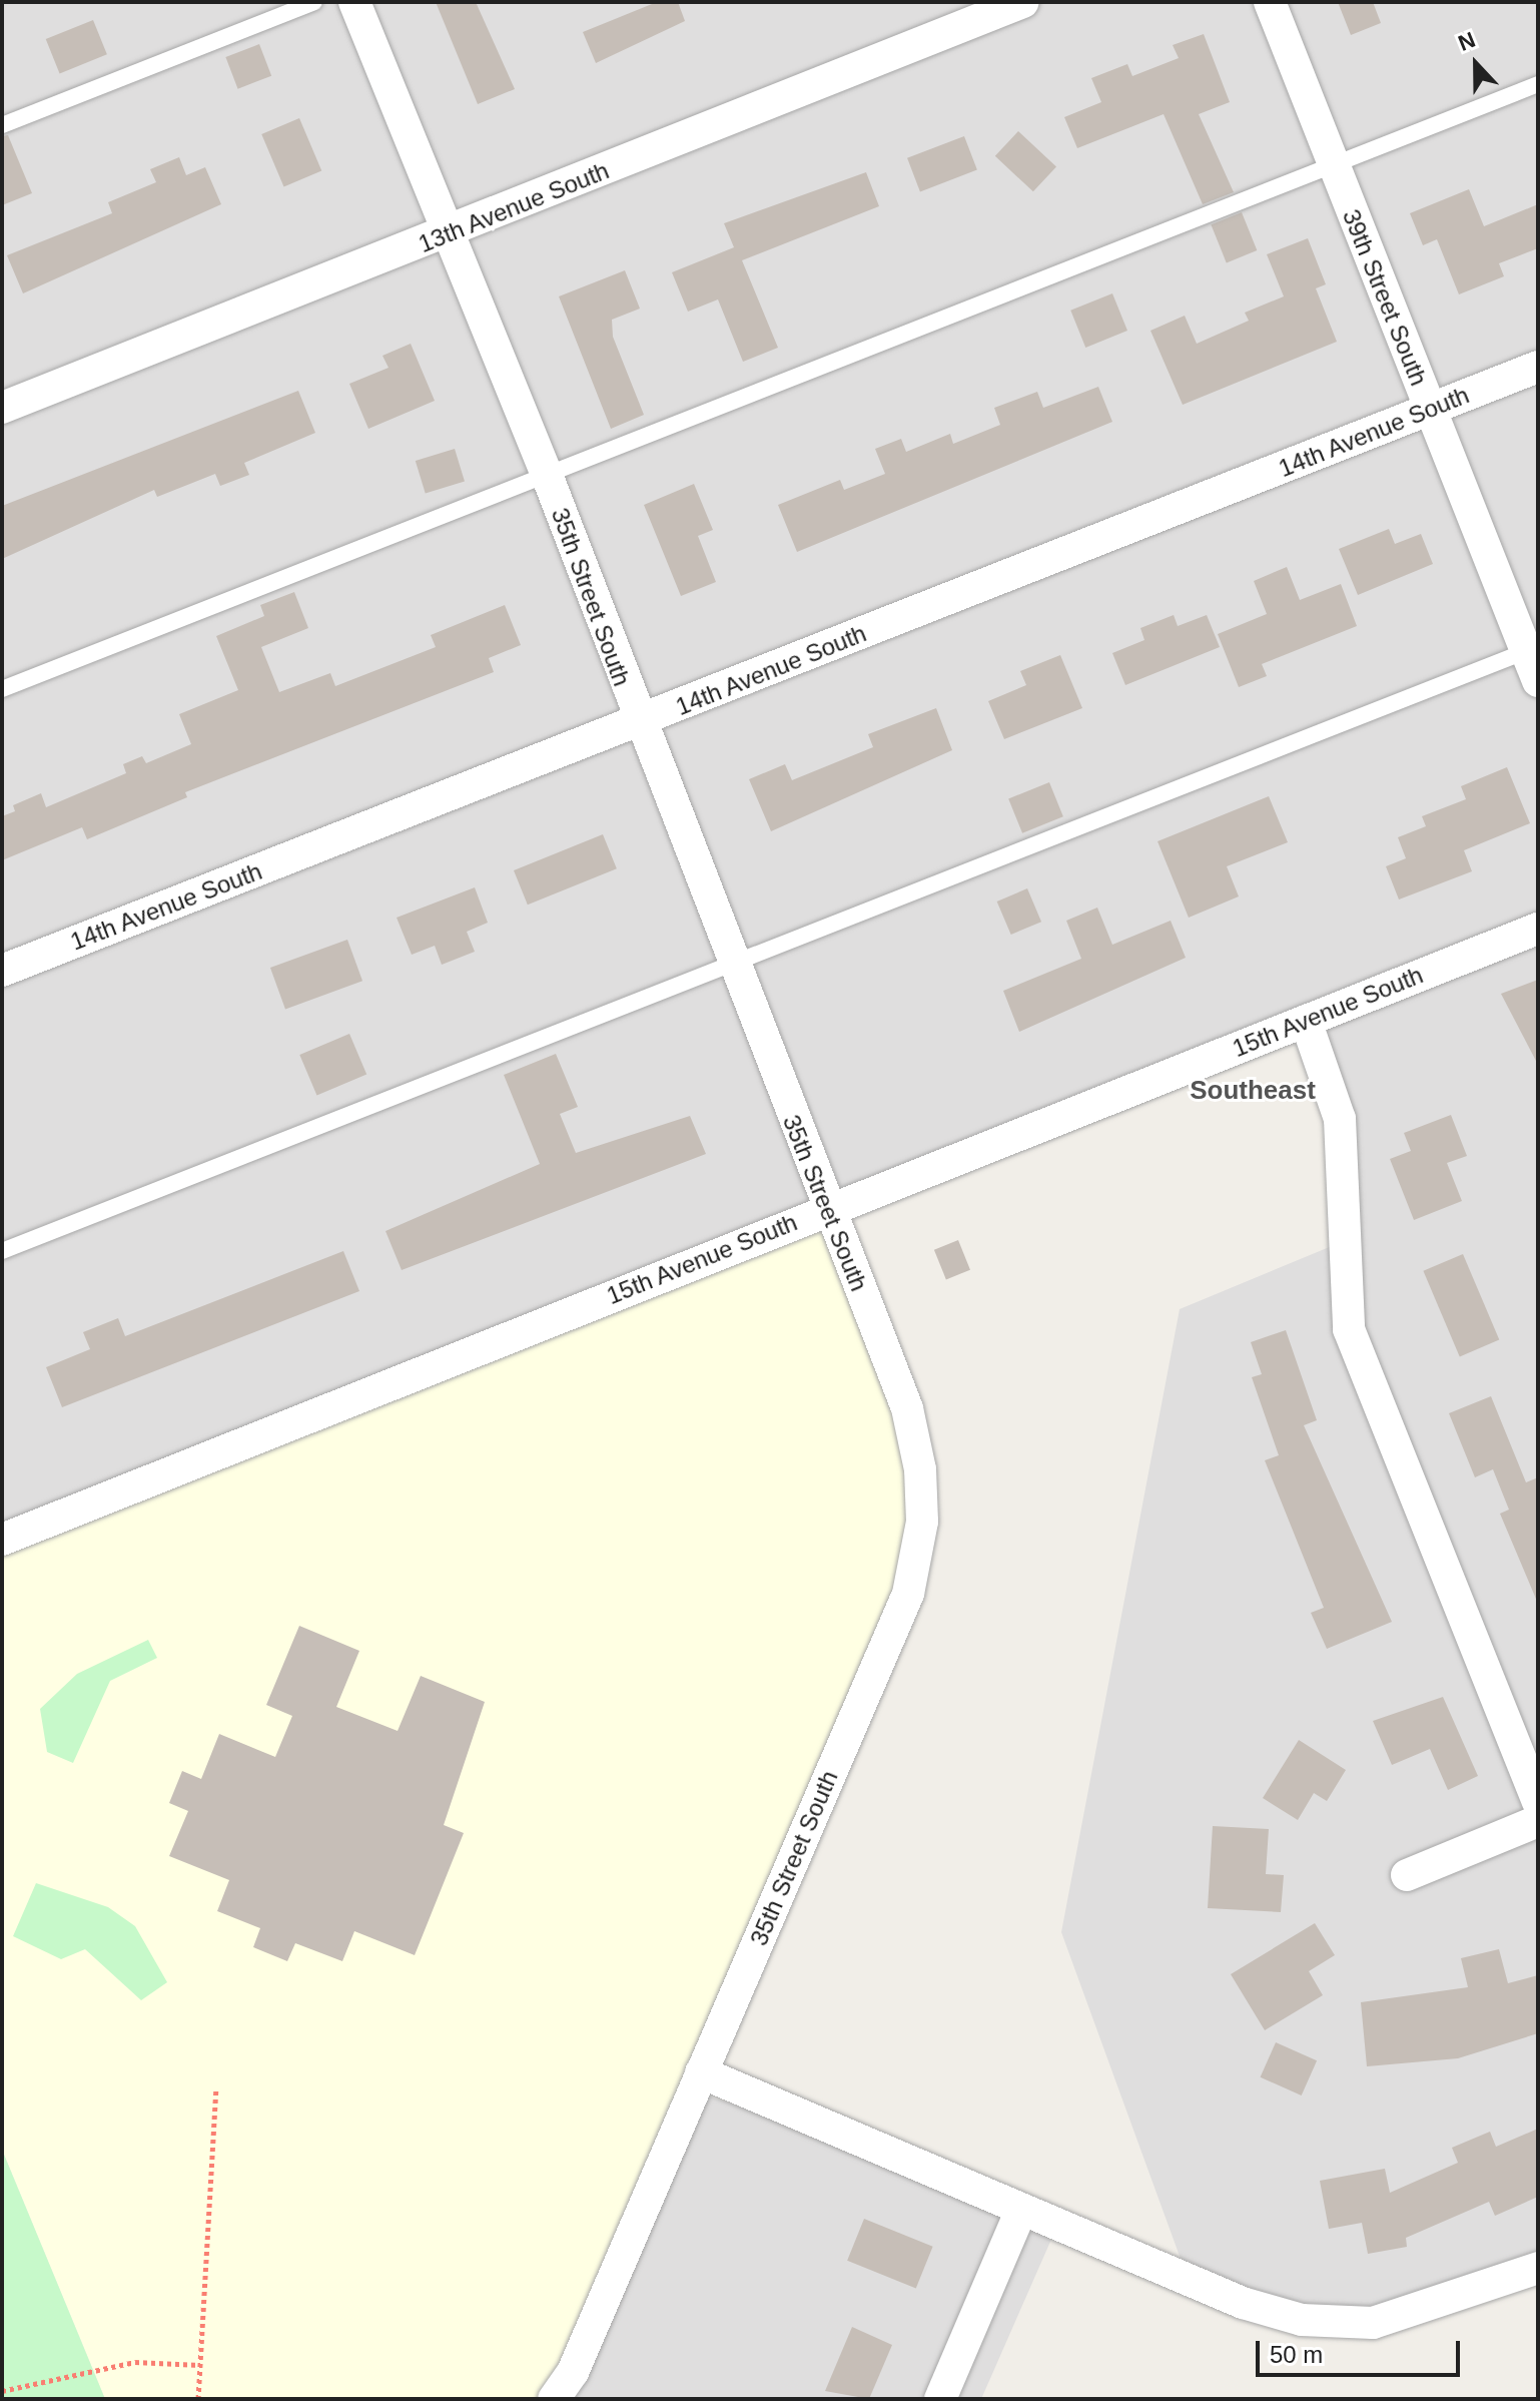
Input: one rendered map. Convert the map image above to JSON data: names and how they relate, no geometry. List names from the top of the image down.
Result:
{
  "streets": {
    "street": [
      "13th Avenue South",
      "39th Street South",
      "14th Avenue South",
      "35th Street South",
      "15th Avenue South"
    ]
  },
  "crossings": [
    ["13th Avenue South", "35th Street South"],
    ["39th Street South", "14th Avenue South"],
    ["14th Avenue South", "35th Street South"],
    ["35th Street South", "15th Avenue South"]
  ],
  "districts": ["Southeast"],
  "scale_bar": "50 m",
  "north": "top"
}
